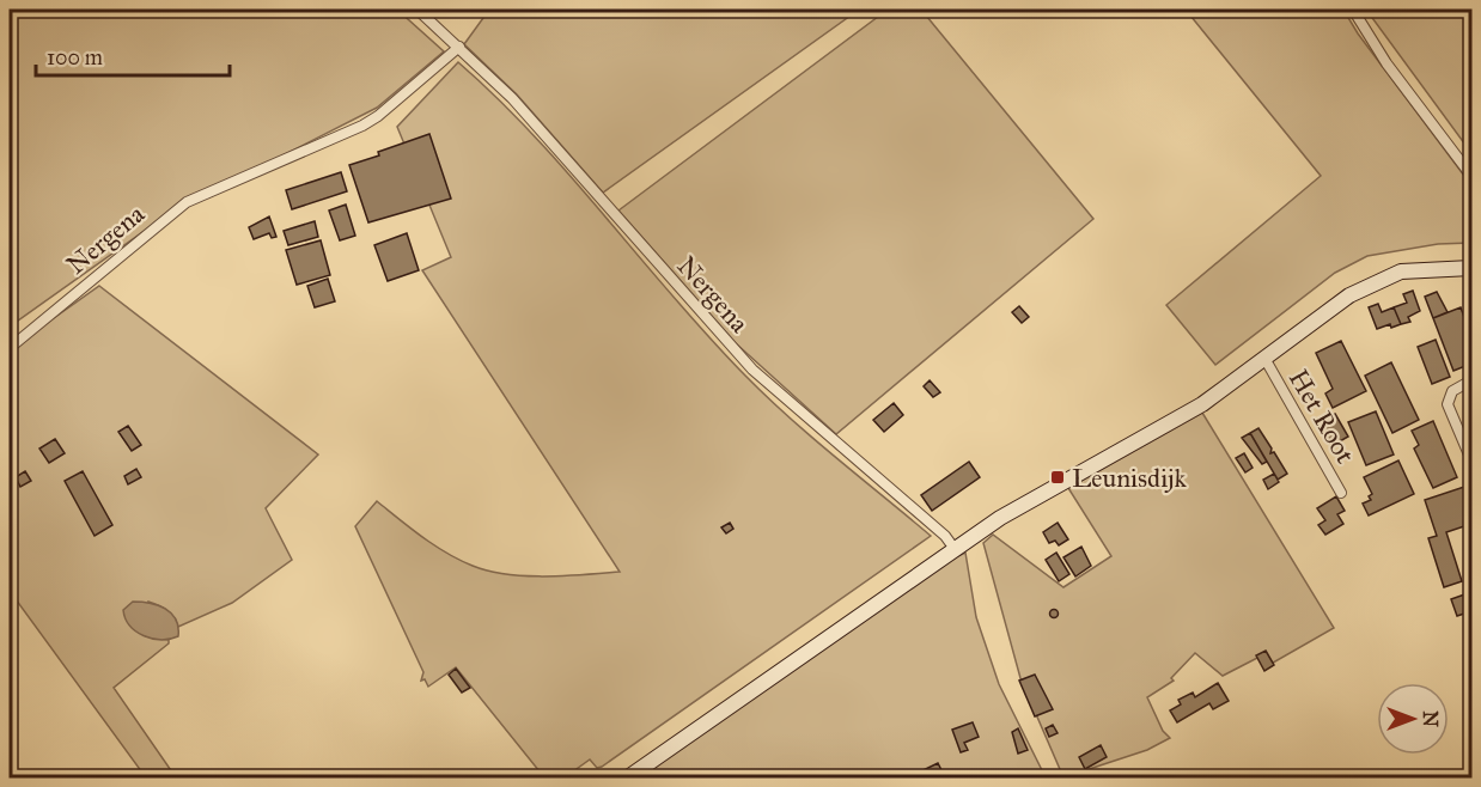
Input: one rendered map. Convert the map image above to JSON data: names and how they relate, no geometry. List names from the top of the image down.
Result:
{
  "streets": {
    "street": ["Nergena", "Het Root"]
  },
  "places": {
    "transit": ["Leunisdijk"]
  },
  "scale_bar": "100 m",
  "north": "right"
}
